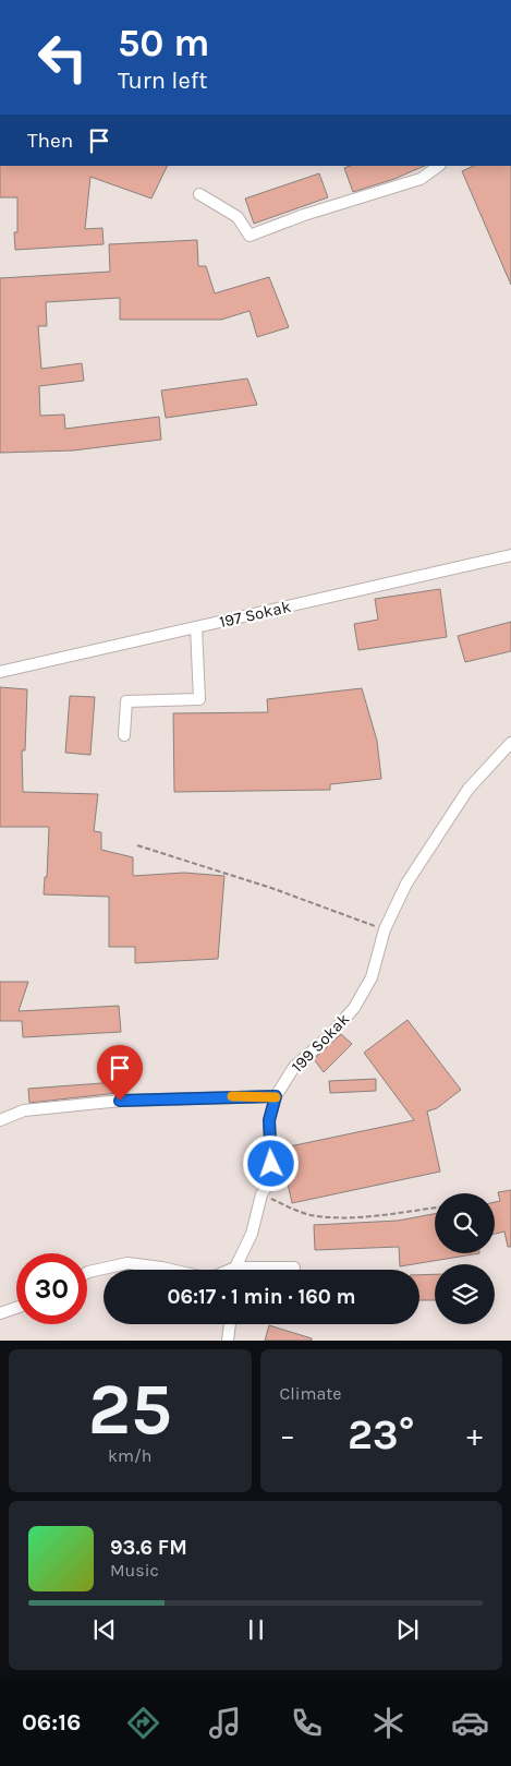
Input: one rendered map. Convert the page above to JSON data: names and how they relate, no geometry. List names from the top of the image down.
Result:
{
  "streets": {
    "street": ["197 Sokak", "199 Sokak"]
  },
  "page": {
    "turn": ["50 m", "Turn left"],
    "then": "Then",
    "limit": "30",
    "trip": "06:17 · 1 min · 160 m",
    "tile": [
      ["25", "km/h"],
      "Climate"
    ],
    "heat": ["−", "23°", "+"],
    "song": ["93.6 FM", "Music"],
    "tabs": "06:16"
  }
}
